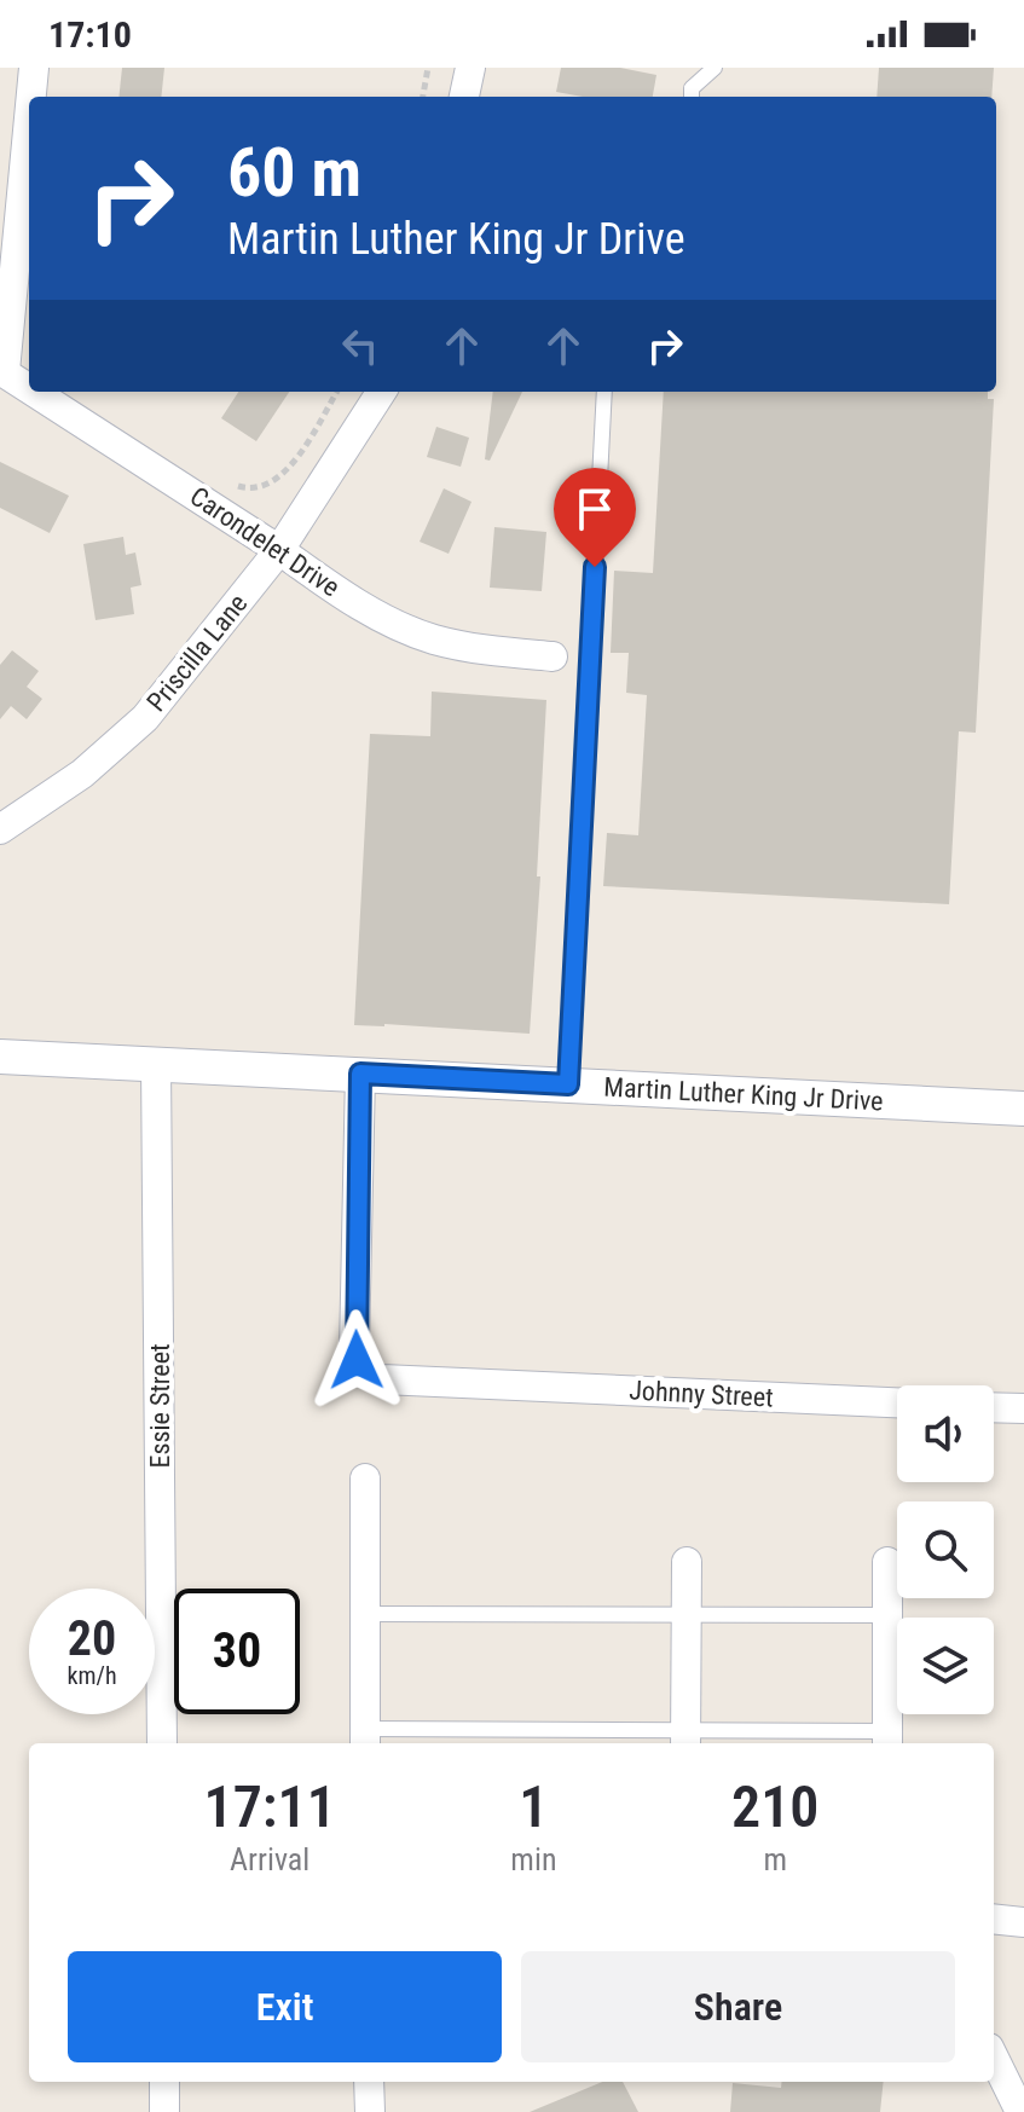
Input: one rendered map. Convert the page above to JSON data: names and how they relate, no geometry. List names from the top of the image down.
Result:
{
  "streets": {
    "street": [
      "Carondelet Drive",
      "Priscilla Lane",
      "Martin Luther King Jr Drive",
      "Johnny Street",
      "Essie Street"
    ]
  },
  "crossings": [
    ["Carondelet Drive", "Priscilla Lane"],
    ["Martin Luther King Jr Drive", "Johnny Street"],
    ["Martin Luther King Jr Drive", "Essie Street"]
  ],
  "page": {
    "status": "17:10",
    "turn": ["60 m", "Martin Luther King Jr Drive"],
    "speed": "20 km/h",
    "limit": "30",
    "eta": [
      "17:11",
      "Arrival",
      "1",
      "min",
      "210",
      "m"
    ],
    "buttons": ["Exit", "Share"]
  }
}
